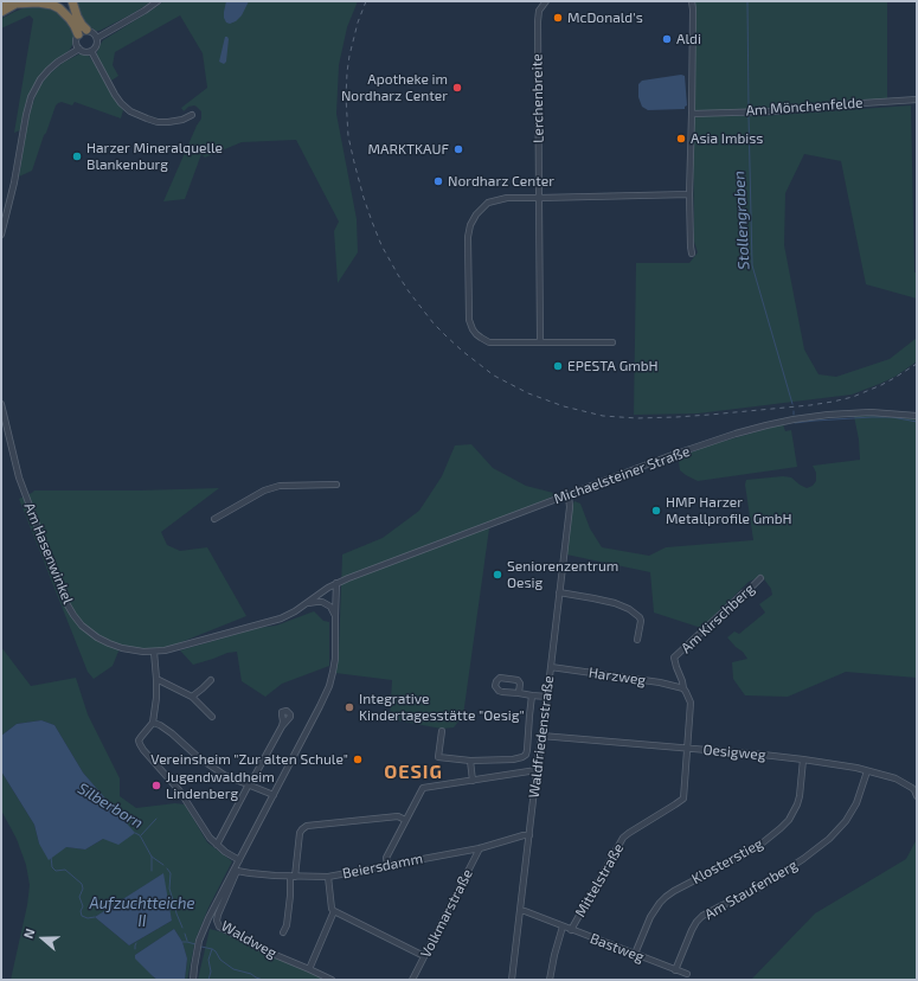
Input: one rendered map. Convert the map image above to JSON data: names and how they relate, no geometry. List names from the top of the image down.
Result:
{
  "streets": {
    "street": [
      "Lerchenbreite",
      "Am Mönchenfelde",
      "Michaelsteiner Straße",
      "Am Hasenwinkel",
      "Am Kirschberg",
      "Harzweg",
      "Waldfriedenstraße",
      "Oesigweg",
      "Klosterstieg",
      "Beiersdamm",
      "Mittelstraße",
      "Am Staufenberg",
      "Volkmarstraße",
      "Waldweg",
      "Bastweg"
    ]
  },
  "crossings": [
    ["Michaelsteiner Straße", "Am Hasenwinkel"],
    ["Michaelsteiner Straße", "Waldfriedenstraße"],
    ["Am Kirschberg", "Harzweg"],
    ["Harzweg", "Waldfriedenstraße"],
    ["Waldfriedenstraße", "Oesigweg"],
    ["Waldfriedenstraße", "Beiersdamm"],
    ["Waldfriedenstraße", "Bastweg"],
    ["Oesigweg", "Klosterstieg"],
    ["Oesigweg", "Mittelstraße"],
    ["Oesigweg", "Am Staufenberg"],
    ["Klosterstieg", "Bastweg"],
    ["Beiersdamm", "Volkmarstraße"],
    ["Beiersdamm", "Waldweg"],
    ["Mittelstraße", "Bastweg"],
    ["Am Staufenberg", "Bastweg"]
  ],
  "districts": ["OESIG"],
  "water": ["Stollengraben", "Silberborn", "Aufzuchtteiche II"],
  "places": [
    "McDonald's",
    "Aldi",
    "Apotheke im Nordharz Center",
    "Asia Imbiss",
    "MARKTKAUF",
    "Harzer Mineralquelle Blankenburg",
    "Nordharz Center",
    "EPESTA GmbH",
    "HMP Harzer Metallprofile GmbH",
    "Seniorenzentrum Oesig",
    "Integrative Kindertagesstätte \"Oesig\"",
    "Vereinsheim \"Zur alten Schule\"",
    "Jugendwaldheim Lindenberg"
  ],
  "north": "left"
}
